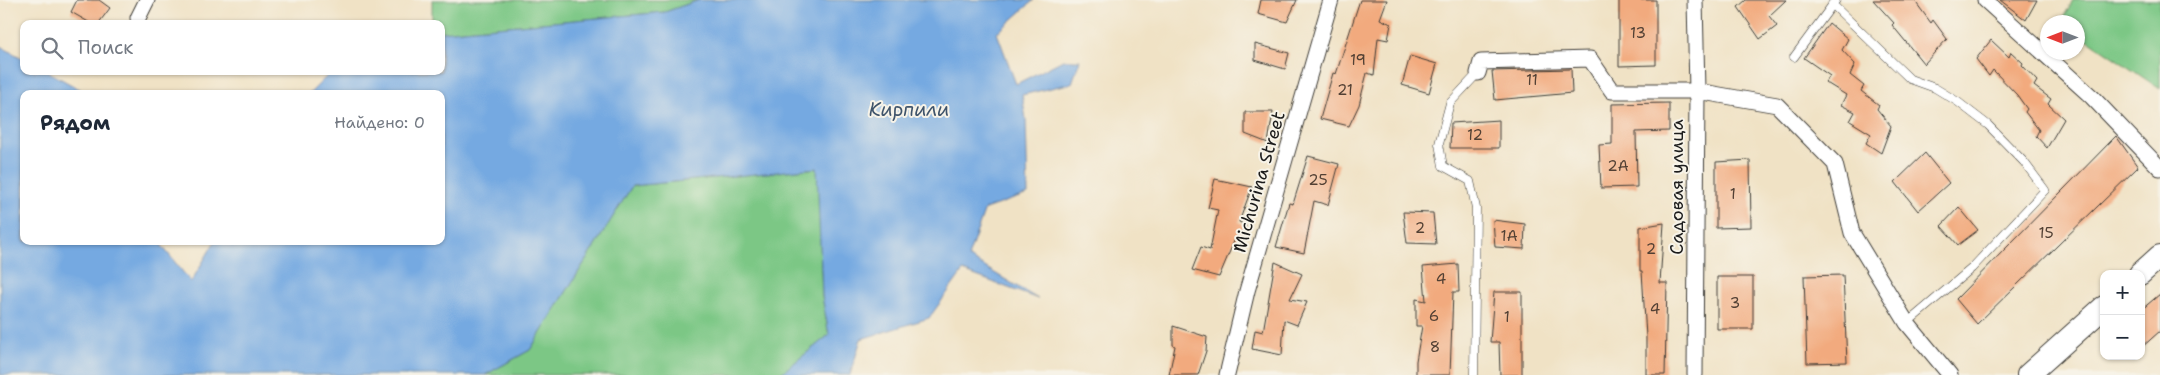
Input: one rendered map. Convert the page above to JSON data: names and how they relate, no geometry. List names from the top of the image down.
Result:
{
  "streets": {
    "street": ["Michurina Street", "Садовая улица"]
  },
  "water": ["Кирпили"],
  "house_numbers": [
    "13",
    "19",
    "11",
    "21",
    "12",
    "2А",
    "25",
    "1",
    "2",
    "15",
    "1А",
    "2",
    "4",
    "3",
    "4",
    "6",
    "1",
    "8"
  ],
  "north": "left",
  "page": {
    "search": "Поиск",
    "heading": ["Рядом", "Найдено: 0"],
    "map_buttons": ["+", "−"]
  }
}
